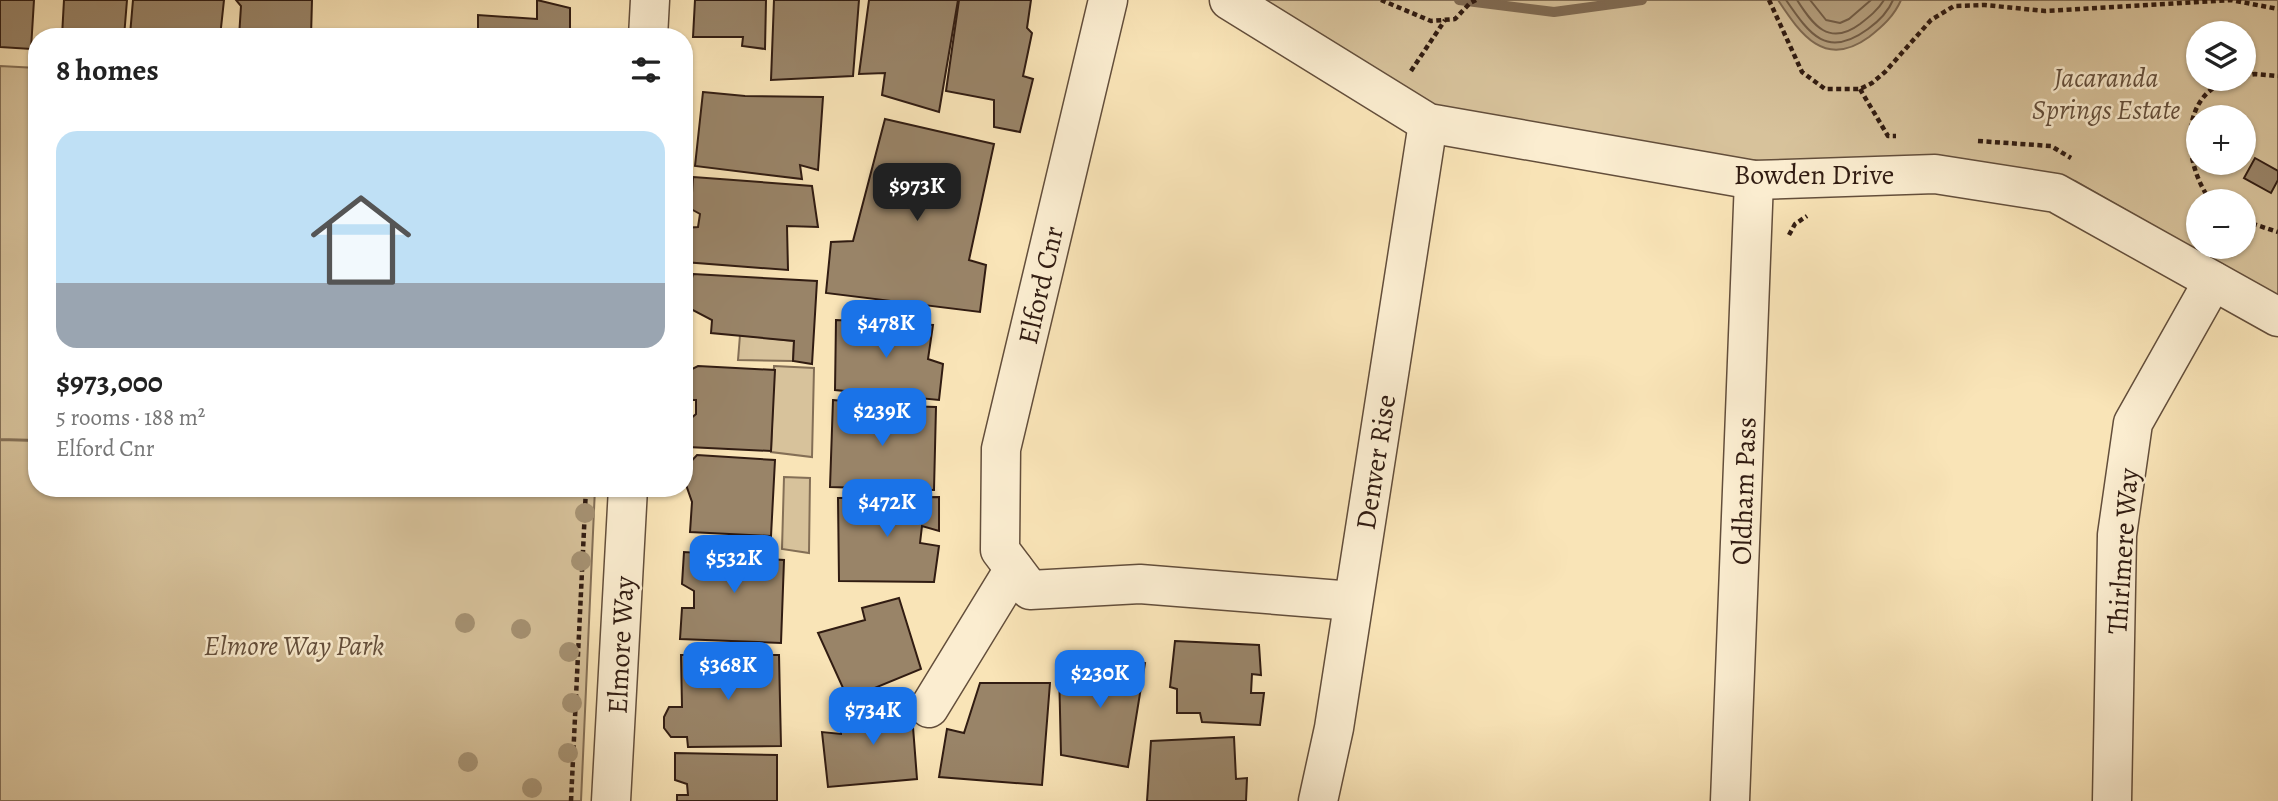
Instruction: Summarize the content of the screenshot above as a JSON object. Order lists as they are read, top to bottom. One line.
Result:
{"streets":{"street":["Bowden Drive","Elford Cnr","Denver Rise","Oldham Pass","Thirlmere Way","Elmore Way"]},"crossings":[["Bowden Drive","Denver Rise"],["Bowden Drive","Oldham Pass"],["Bowden Drive","Thirlmere Way"],["Elford Cnr","Denver Rise"]],"parks":["Jacaranda Springs Estate","Elmore Way Park"],"page":{"map_buttons":["+","−"],"heading":"8 homes","list":[{"name":"$973,000","note":"5 rooms · 188 m² · Elford Cnr"}],"price":["$973K","$478K","$239K","$472K","$532K","$368K","$230K","$734K"]}}
